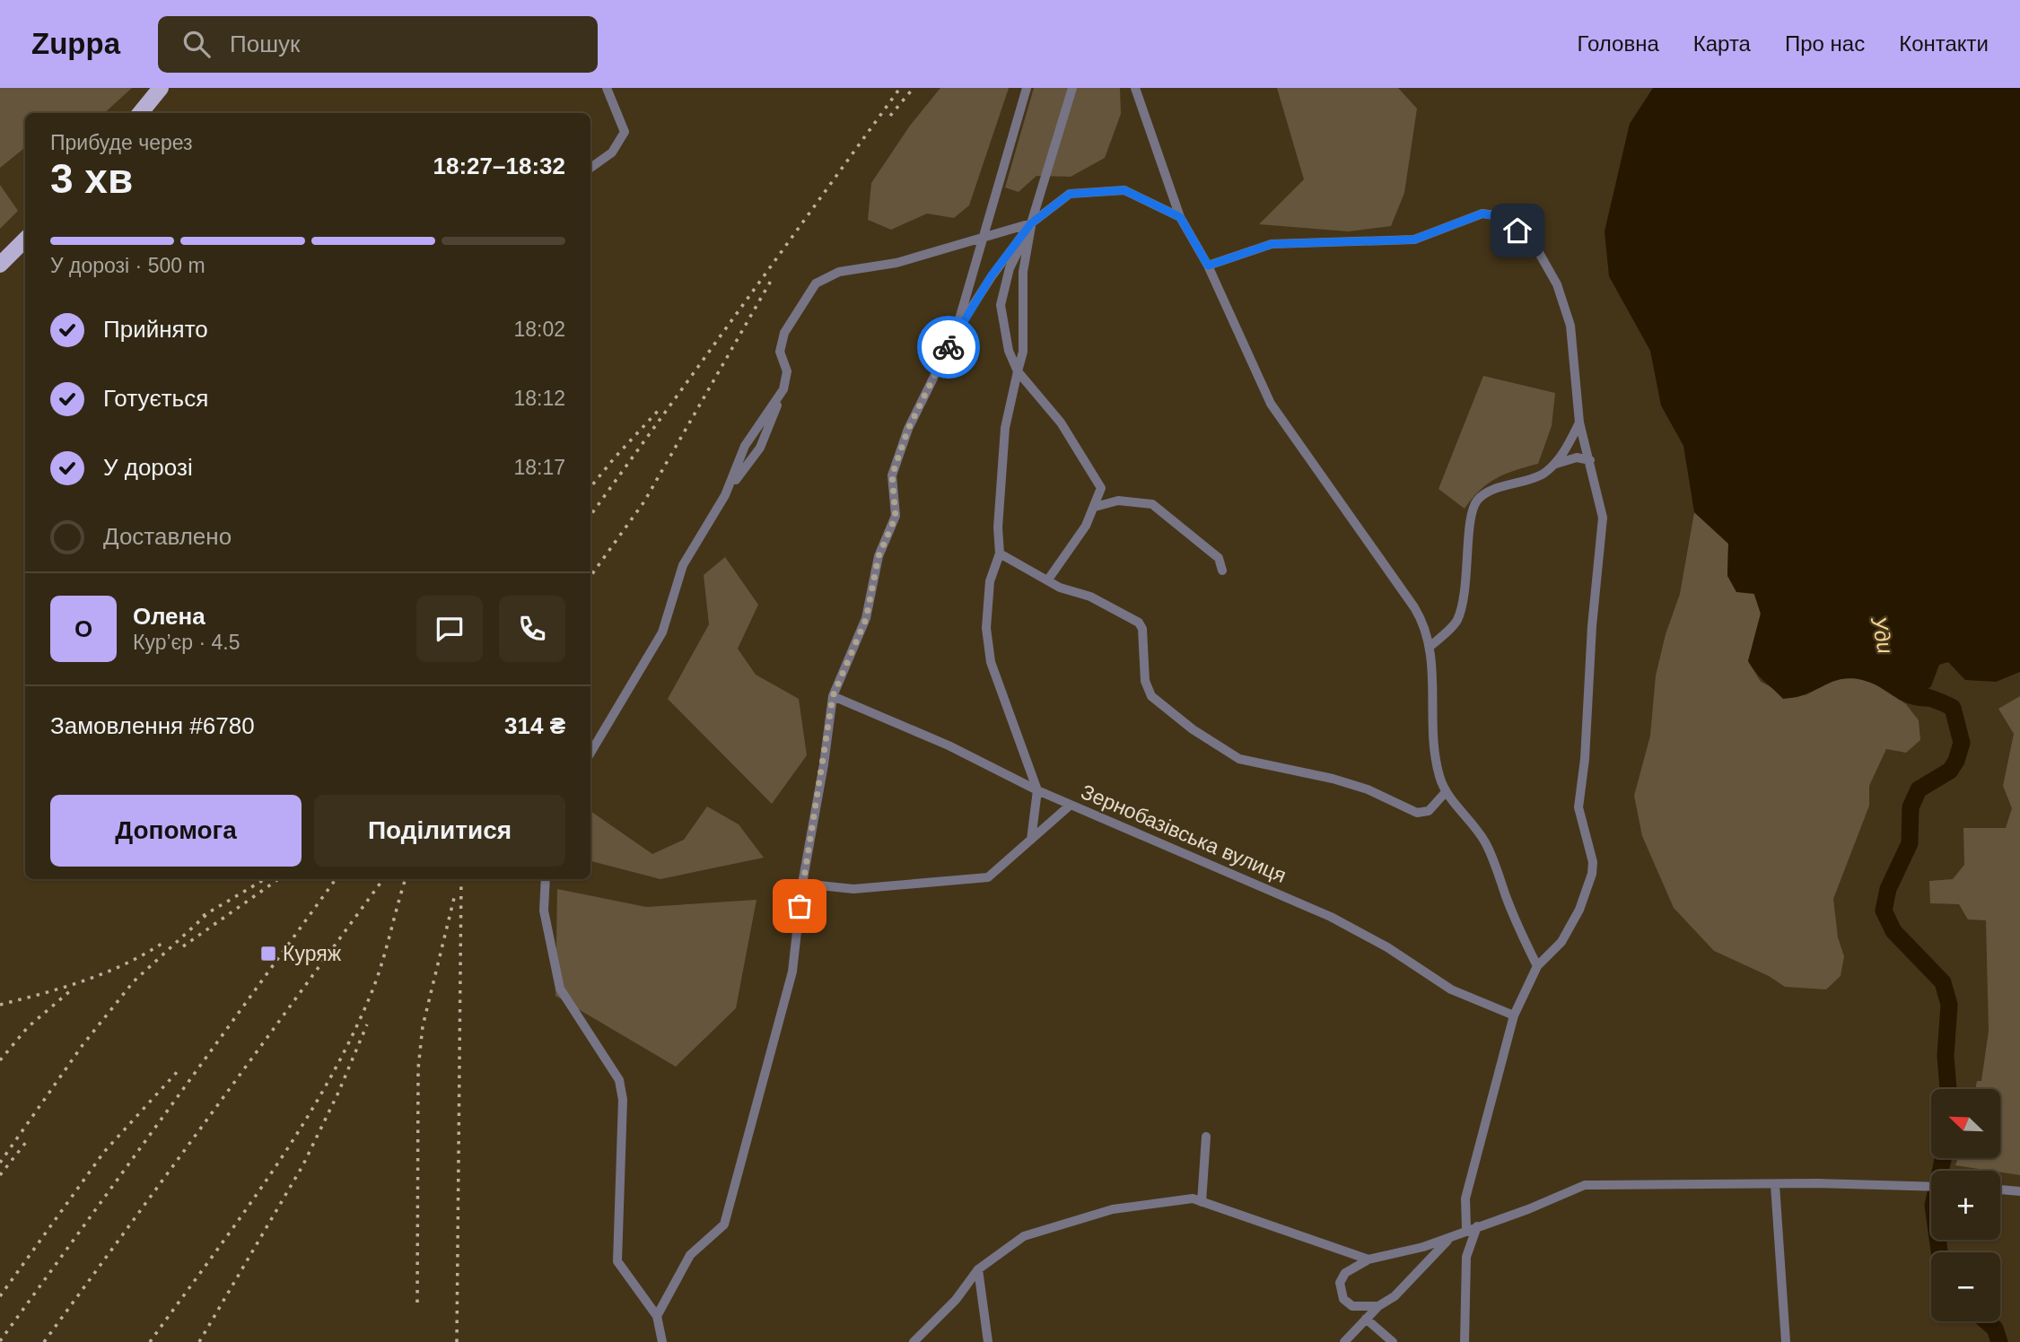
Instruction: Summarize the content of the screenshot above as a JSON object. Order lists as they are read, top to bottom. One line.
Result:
{"streets":{"street":["Зернобазівська вулиця"]},"water":["Уди"],"places":{"transit":["Куряж"]},"north":"top left","page":{"header":"Zuppa","search":"Пошук","nav":["Головна","Карта","Про нас","Контакти"],"heading":["3 хв","Прибуде через","18:27–18:32"],"panel":["Олена","Кур’єр · 4.5","Замовлення #6780","314 ₴"],"bar":"У дорозі · 500 m","list":[["Прийнято","18:02"],["Готується","18:12"],["У дорозі","18:17"],"Доставлено"],"round":"О","buttons":["Допомога","Поділитися"],"map_buttons":["+","−"]}}
